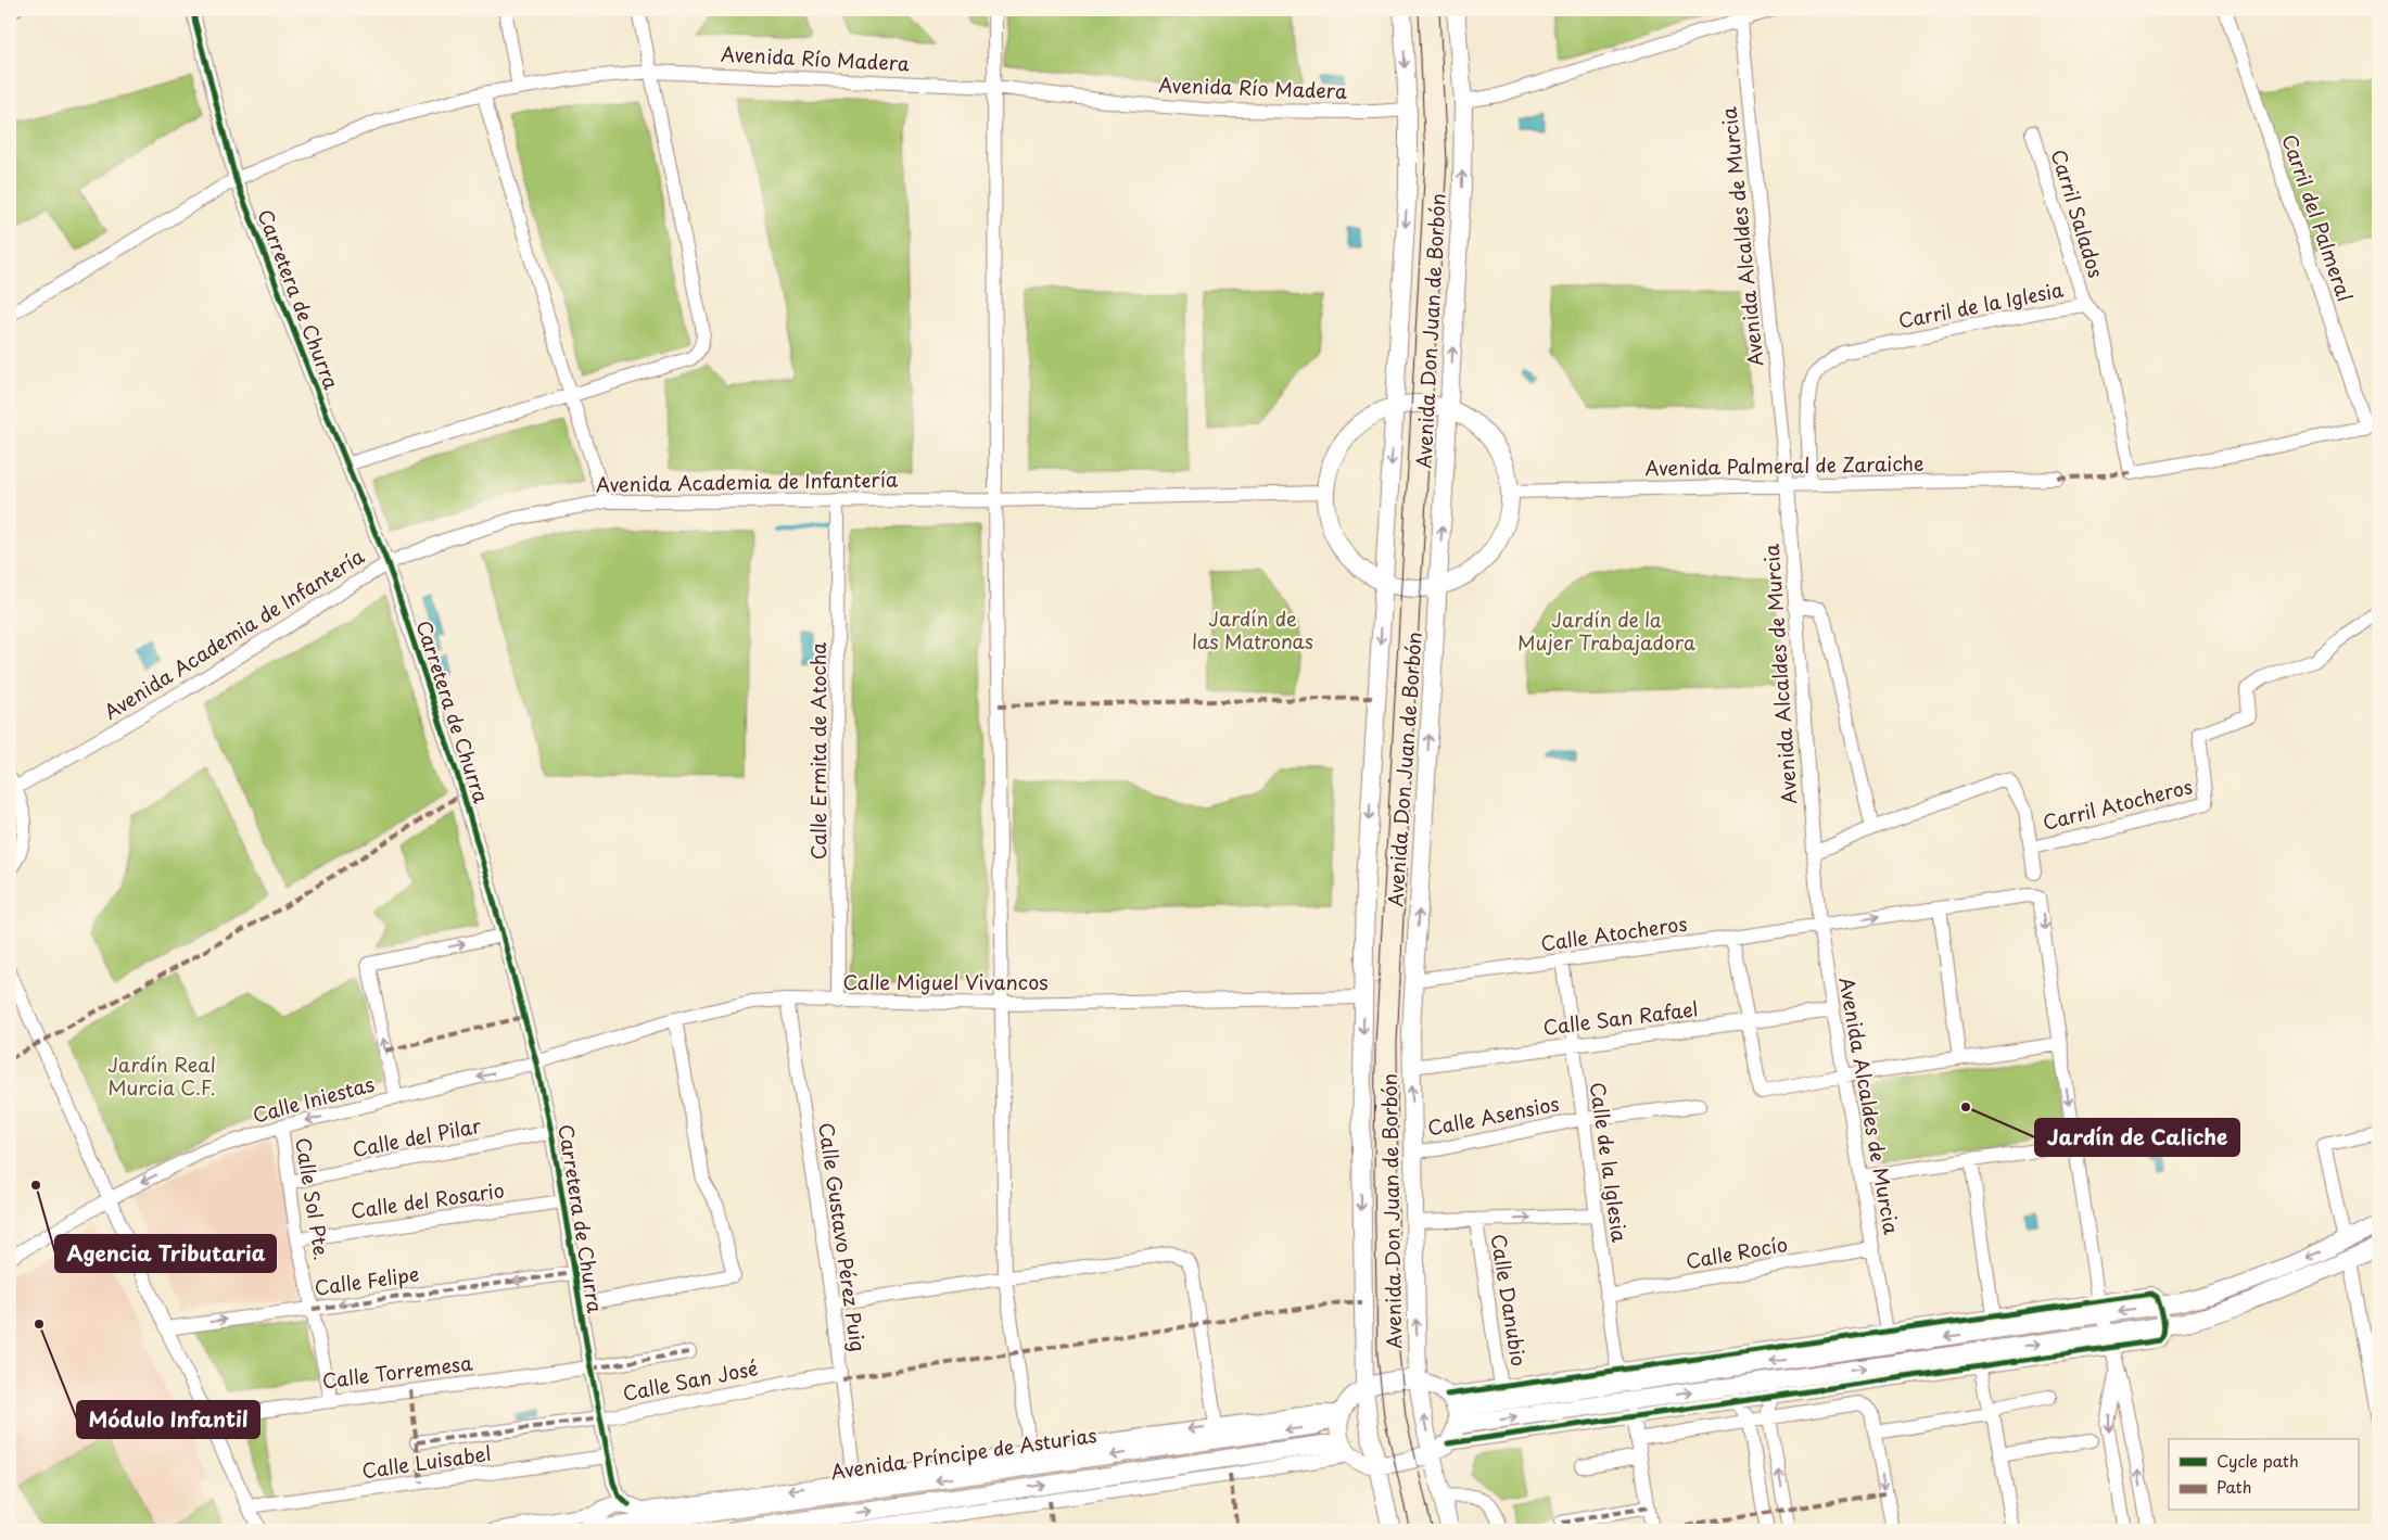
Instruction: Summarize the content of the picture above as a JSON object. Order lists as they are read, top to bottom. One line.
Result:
{"streets":{"main road":["Avenida Don Juan de Borbón","Avenida Príncipe de Asturias"],"street":["Avenida Río Madera","Carril Salados","Carril del Palmeral","Avenida Alcaldes de Murcia","Carretera de Churra","Carril de la Iglesia","Avenida Palmeral de Zaraiche","Avenida Academia de Infantería","Calle Ermita de Atocha","Carril Atocheros","Calle Atocheros","Calle Miguel Vivancos","Calle San Rafael","Calle Iniestas","Calle Asensios","Calle del Pilar","Calle de la Iglesia","Calle Sol Pte.","Calle del Rosario","Calle Gustavo Pérez Puig","Calle Rocío","Calle Felipe","Calle Danubio","Calle Torremesa","Calle San José","Calle Luisabel"]},"crossings":[["Avenida Río Madera","Carretera de Churra"],["Avenida Río Madera","Avenida Don Juan de Borbón"],["Carril Salados","Carril de la Iglesia"],["Carril del Palmeral","Carril de la Iglesia"],["Avenida Alcaldes de Murcia","Avenida Palmeral de Zaraiche"],["Avenida Alcaldes de Murcia","Calle Atocheros"],["Avenida Alcaldes de Murcia","Calle San Rafael"],["Avenida Alcaldes de Murcia","Calle Rocío"],["Carretera de Churra","Avenida Academia de Infantería"],["Carretera de Churra","Calle Miguel Vivancos"],["Carretera de Churra","Calle Iniestas"],["Carretera de Churra","Calle del Pilar"],["Carretera de Churra","Calle del Rosario"],["Carretera de Churra","Calle Felipe"],["Carretera de Churra","Calle Torremesa"],["Carretera de Churra","Calle San José"],["Carretera de Churra","Calle Luisabel"],["Carril de la Iglesia","Avenida Palmeral de Zaraiche"],["Avenida Don Juan de Borbón","Calle Atocheros"],["Avenida Don Juan de Borbón","Calle Miguel Vivancos"],["Avenida Don Juan de Borbón","Calle San Rafael"],["Avenida Don Juan de Borbón","Calle Asensios"],["Avenida Academia de Infantería","Calle Ermita de Atocha"],["Calle Ermita de Atocha","Calle Miguel Vivancos"],["Calle Atocheros","Calle de la Iglesia"],["Calle Miguel Vivancos","Calle Iniestas"],["Calle Miguel Vivancos","Calle Gustavo Pérez Puig"],["Calle San Rafael","Calle de la Iglesia"],["Calle Iniestas","Calle Sol Pte."],["Calle Asensios","Calle de la Iglesia"],["Calle del Pilar","Calle Sol Pte."],["Calle de la Iglesia","Calle Rocío"],["Calle Sol Pte.","Calle del Rosario"],["Calle Sol Pte.","Calle Felipe"],["Calle Sol Pte.","Calle Torremesa"],["Calle Gustavo Pérez Puig","Calle San José"]],"one_way":["Calle Iniestas"],"parks":["Jardín de las Matronas","Jardín de la Mujer Trabajadora","Jardín Real Murcia C.F."],"places":["Jardín de Caliche","Agencia Tributaria","Módulo Infantil"],"legend":["Cycle path","Path"]}
